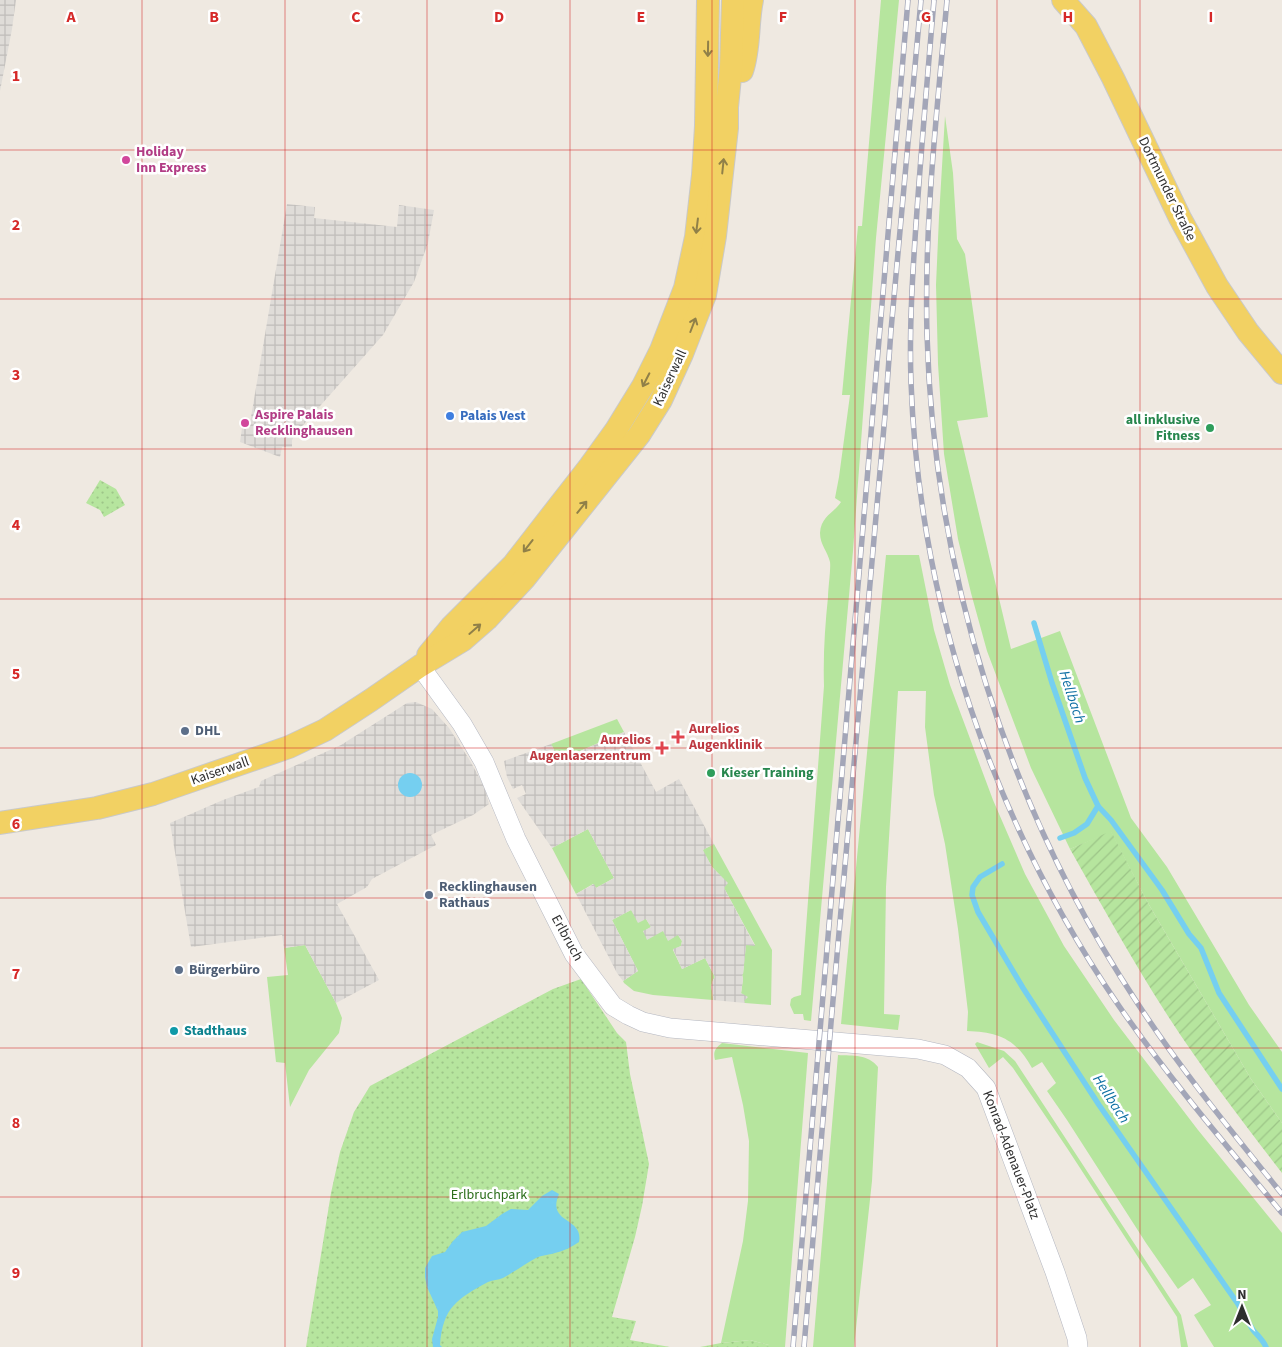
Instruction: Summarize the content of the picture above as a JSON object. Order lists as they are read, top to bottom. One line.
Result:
{"streets":{"main road":["Dortmunder Straße","Kaiserwall"],"street":["Erlbruch","Konrad-Adenauer-Platz"]},"crossings":[["Kaiserwall","Erlbruch"],["Erlbruch","Konrad-Adenauer-Platz"]],"water":["Hellbach"],"parks":["Erlbruchpark"],"places":{"other":["Holiday Inn Express","Palais Vest","Aspire Palais Recklinghausen","all inklusive Fitness","DHL","Kieser Training","Recklinghausen Rathaus","Bürgerbüro","Stadthaus"],"health":["Aurelios Augenklinik","Aurelios Augenlaserzentrum"]},"north":"top","grid":{"columns":["A","B","C","D","E","F","G","H","I"],"rows":["1","2","3","4","5","6","7","8","9"]}}
